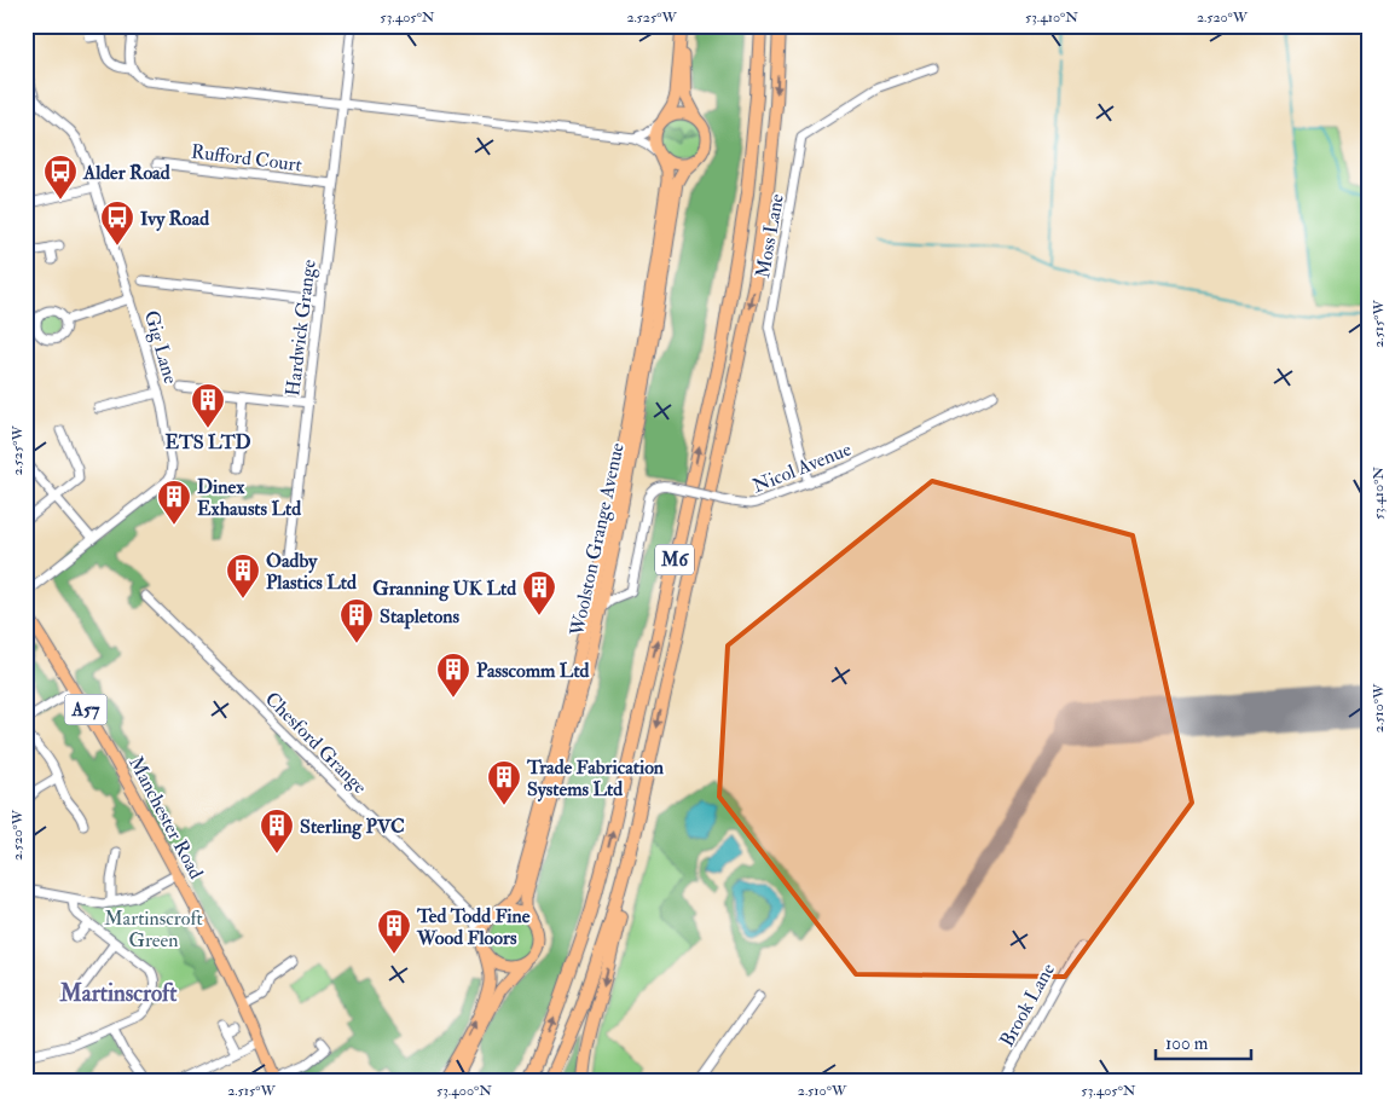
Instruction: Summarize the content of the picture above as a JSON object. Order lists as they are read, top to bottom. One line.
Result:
{"streets":{"highway":["M6"],"main road":["Woolston Grange Avenue","A57","Manchester Road"],"street":["Rufford Court","Moss Lane","Hardwick Grange","Gig Lane","Nicol Avenue","Chesford Grange","Brook Lane"]},"crossings":[["Rufford Court","Hardwick Grange"],["Moss Lane","Nicol Avenue"],["Nicol Avenue","Woolston Grange Avenue"],["Woolston Grange Avenue","Chesford Grange"]],"districts":["Martinscroft"],"parks":["Martinscroft Green"],"places":{"bus stop":["Alder Road","Ivy Road"],"building":["ETS LTD","Dinex Exhausts Ltd","Oadby Plastics Ltd","Granning UK Ltd","Stapletons","Passcomm Ltd","Trade Fabrication Systems Ltd","Sterling PVC","Ted Todd Fine Wood Floors"]},"scale_bar":"100 m","coordinates":["53.405°N","2.525°W","53.410°N","2.520°W","2.515°W","2.510°W","53.400°N"]}
